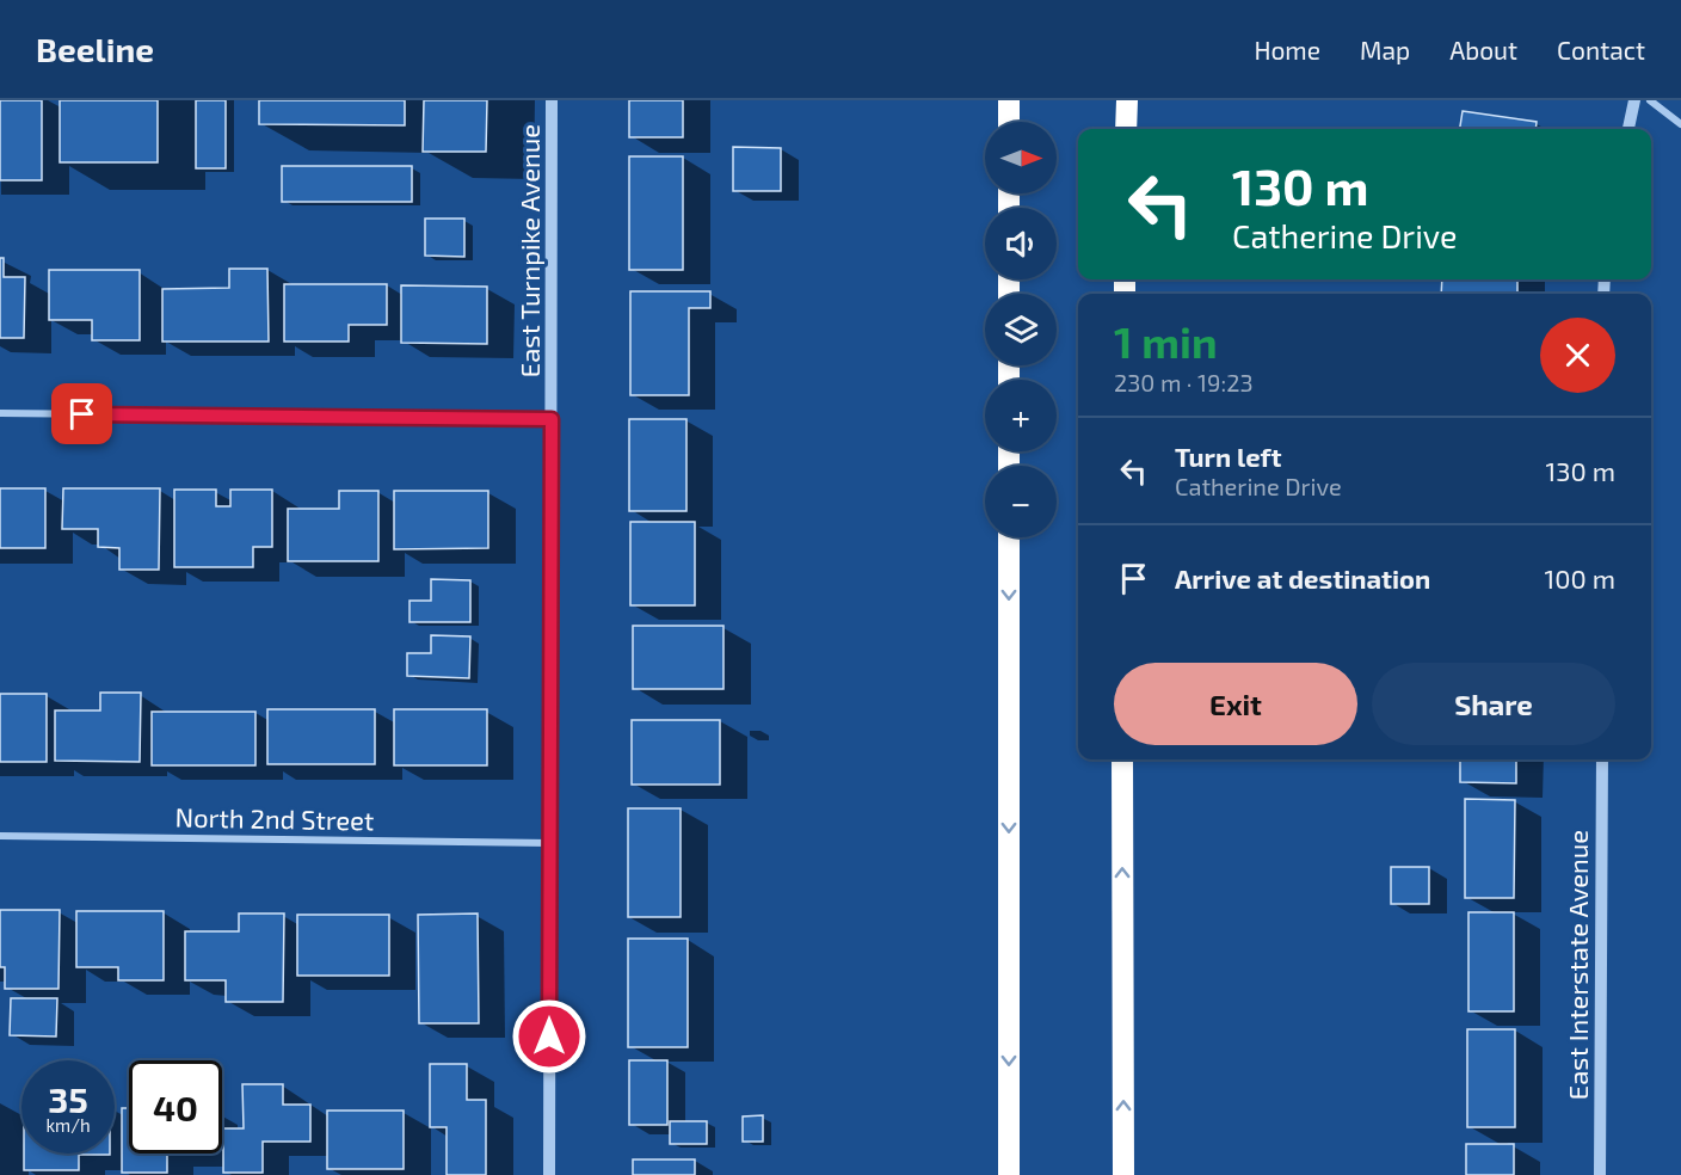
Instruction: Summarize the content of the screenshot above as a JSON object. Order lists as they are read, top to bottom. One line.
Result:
{"streets":{"street":["East Turnpike Avenue","North 2nd Street","East Interstate Avenue"]},"crossings":[["East Turnpike Avenue","North 2nd Street"]],"north":"right","page":{"header":"Beeline","nav":["Home","Map","About","Contact"],"map_buttons":["+","−"],"turn":["130 m","Catherine Drive"],"heading":["1 min","230 m · 19:23"],"list":[{"name":"Turn left","note":"Catherine Drive","value":"130 m"},{"name":"Arrive at destination","value":"100 m"}],"buttons":["Exit","Share"],"speed":"35 km/h","limit":"40"}}
